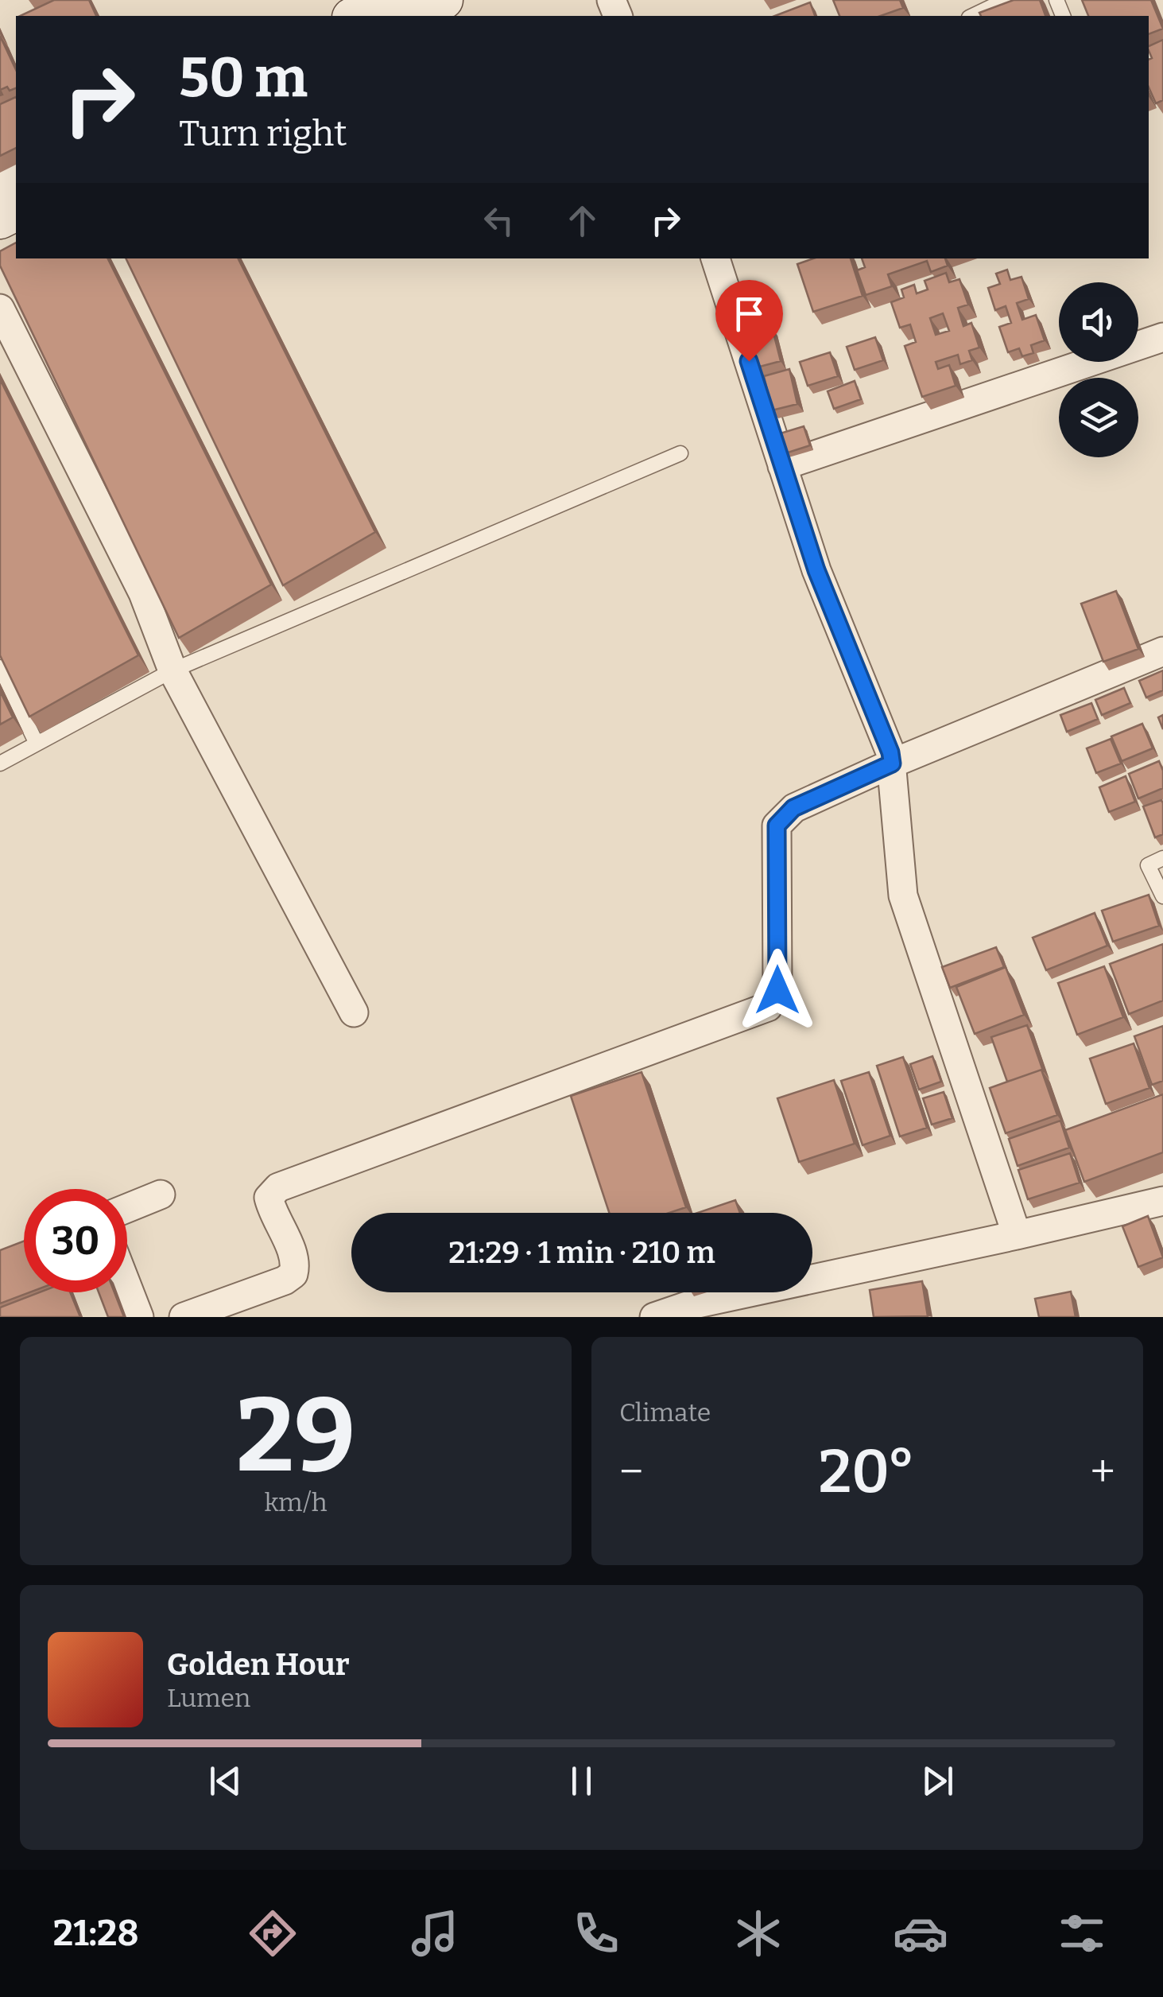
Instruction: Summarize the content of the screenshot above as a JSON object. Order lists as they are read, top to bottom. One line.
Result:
{"page":{"turn":["50 m","Turn right"],"limit":"30","trip":"21:29 · 1 min · 210 m","tile":[["29","km/h"],"Climate"],"heat":["−","20°","+"],"song":["Golden Hour","Lumen"],"tabs":"21:28"}}
